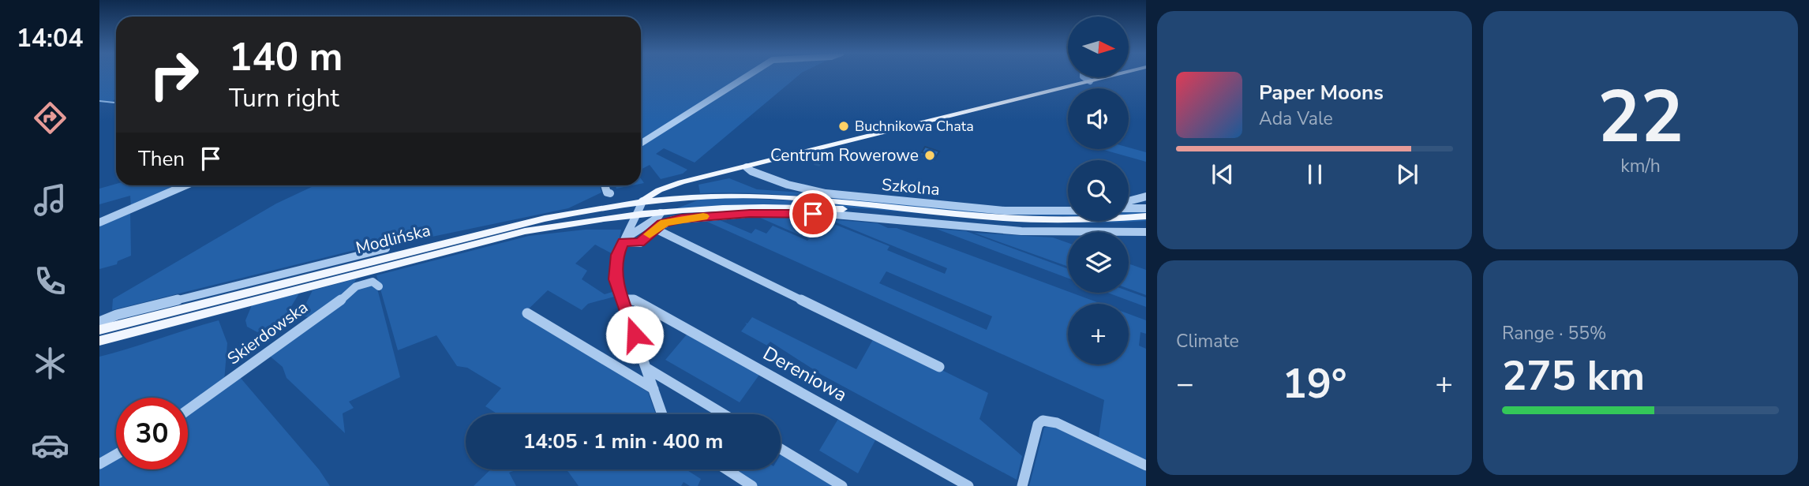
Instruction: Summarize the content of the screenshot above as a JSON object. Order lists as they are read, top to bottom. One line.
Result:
{"streets":{"main road":["Modlińska"],"street":["Szkolna","Skierdowska","Dereniowa"]},"crossings":[["Szkolna","Modlińska"]],"places":["Buchnikowa Chata","Centrum Rowerowe"],"north":"right","page":{"tabs":"14:04","tile":[["22","km/h"],"Climate",["Range · 55%","275 km"]],"map_buttons":"+","turn":["140 m","Turn right"],"song":["Paper Moons","Ada Vale"],"then":"Then","heat":["−","19°","+"],"limit":"30","trip":"14:05 · 1 min · 400 m"}}
